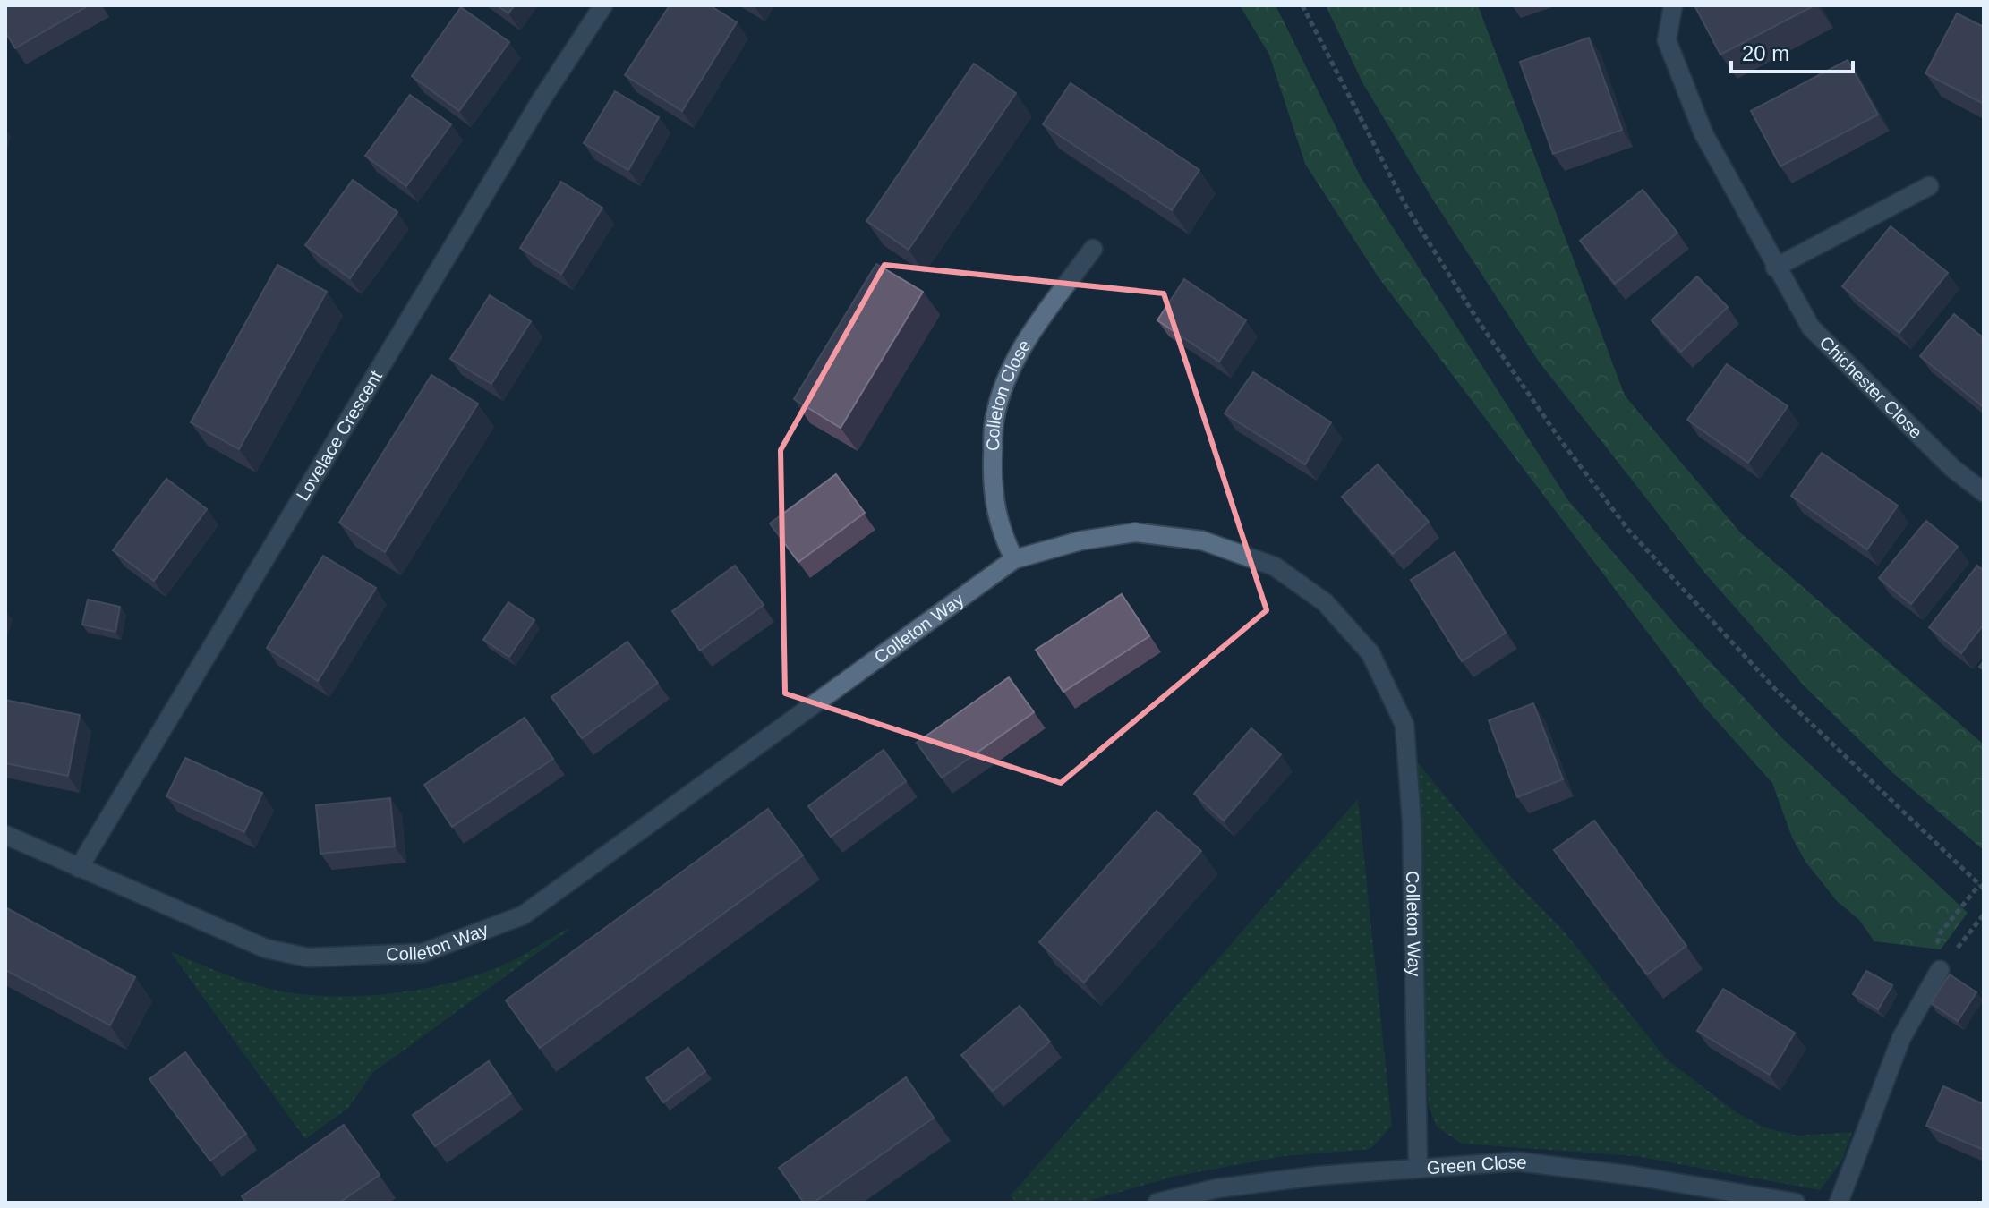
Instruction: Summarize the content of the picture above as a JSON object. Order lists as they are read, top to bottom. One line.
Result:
{"streets":{"street":["Chichester Close","Colleton Close","Lovelace Crescent","Colleton Way","Green Close"]},"crossings":[["Colleton Close","Colleton Way"],["Lovelace Crescent","Colleton Way"],["Colleton Way","Green Close"]],"scale_bar":"20 m"}
